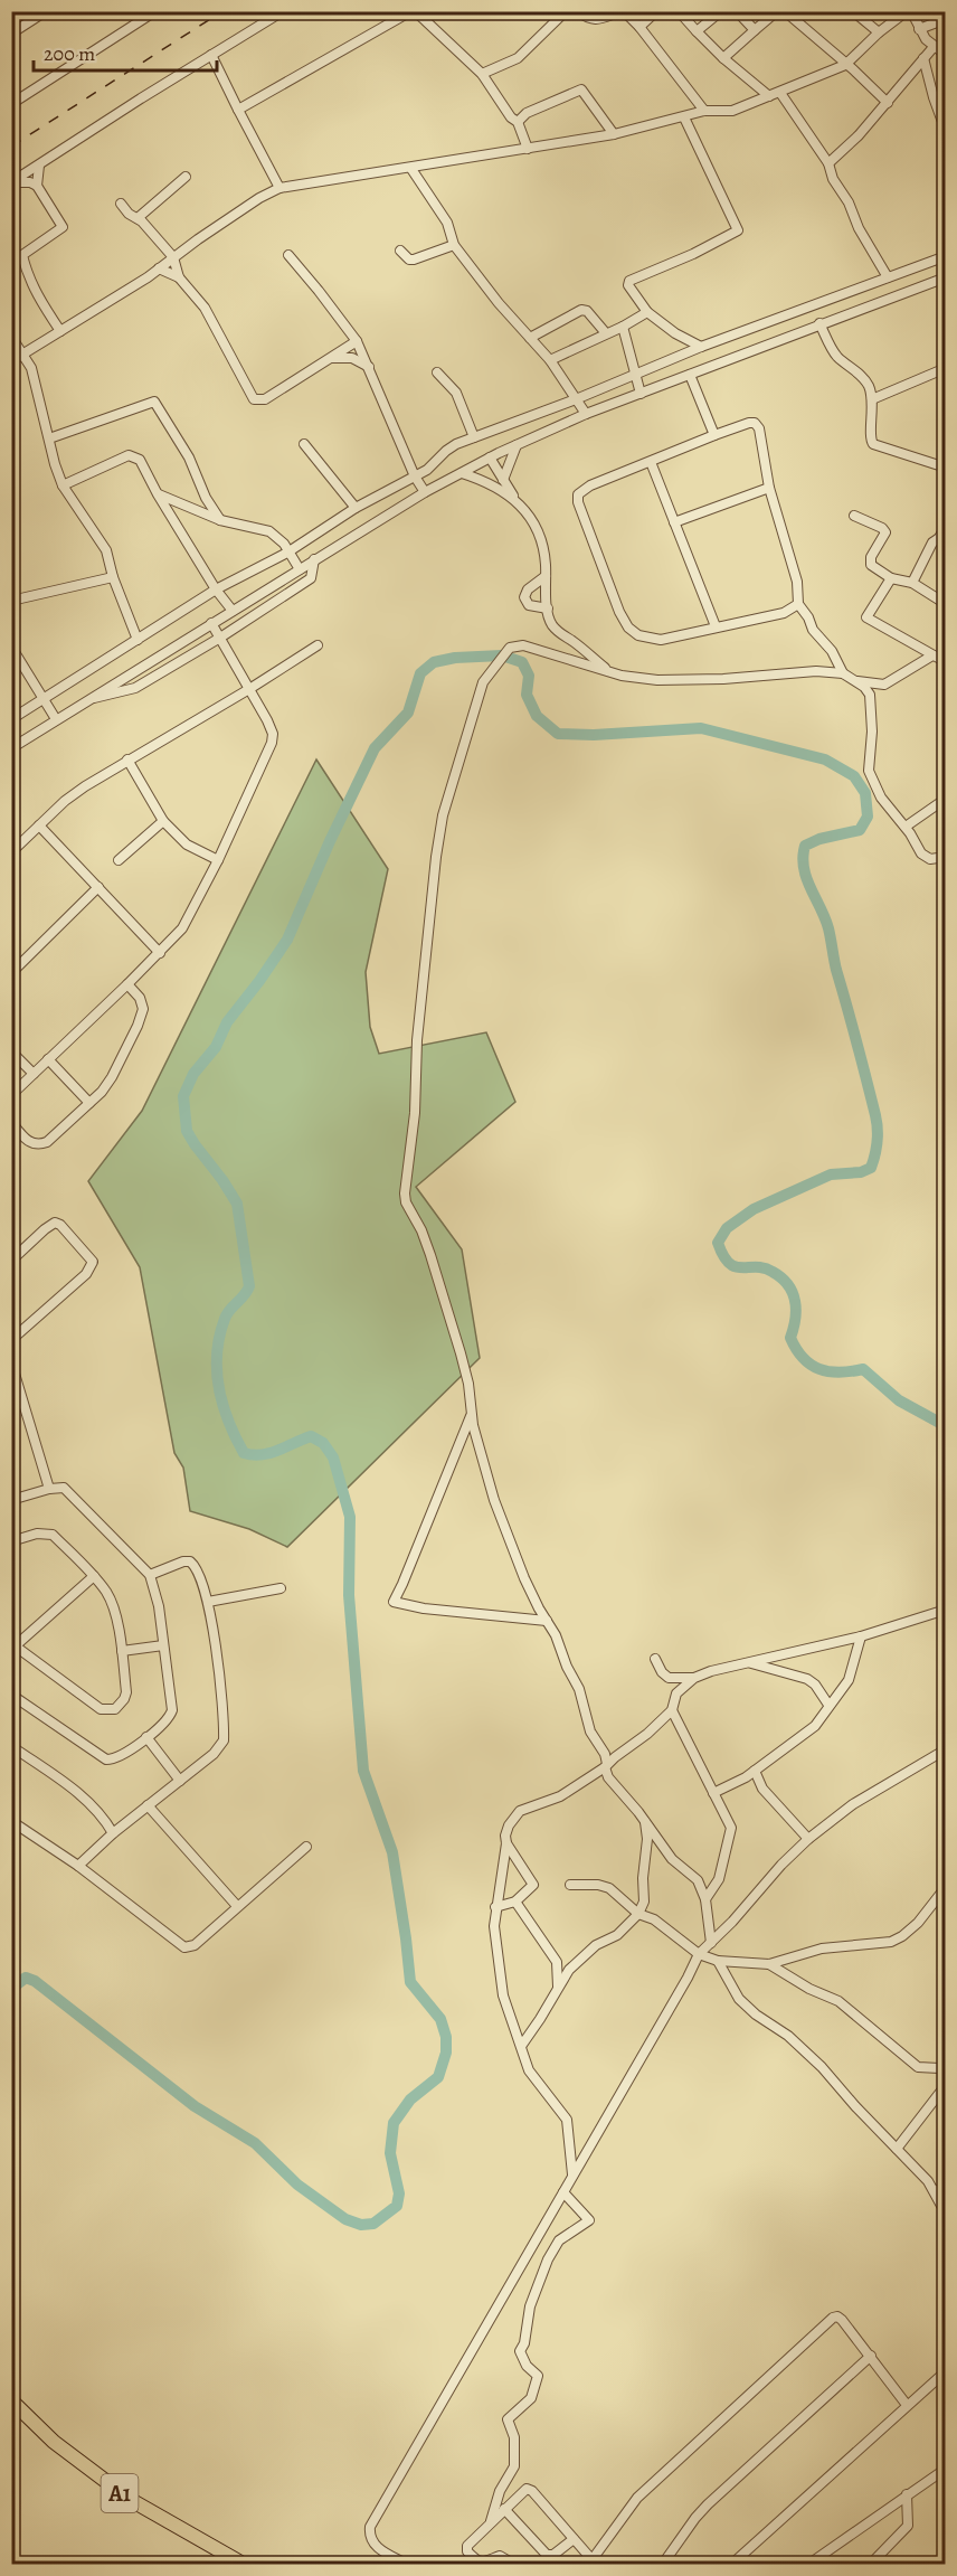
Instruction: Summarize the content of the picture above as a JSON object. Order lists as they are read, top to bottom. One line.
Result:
{"streets":{"highway":["A1"]},"scale_bar":"200 m"}
